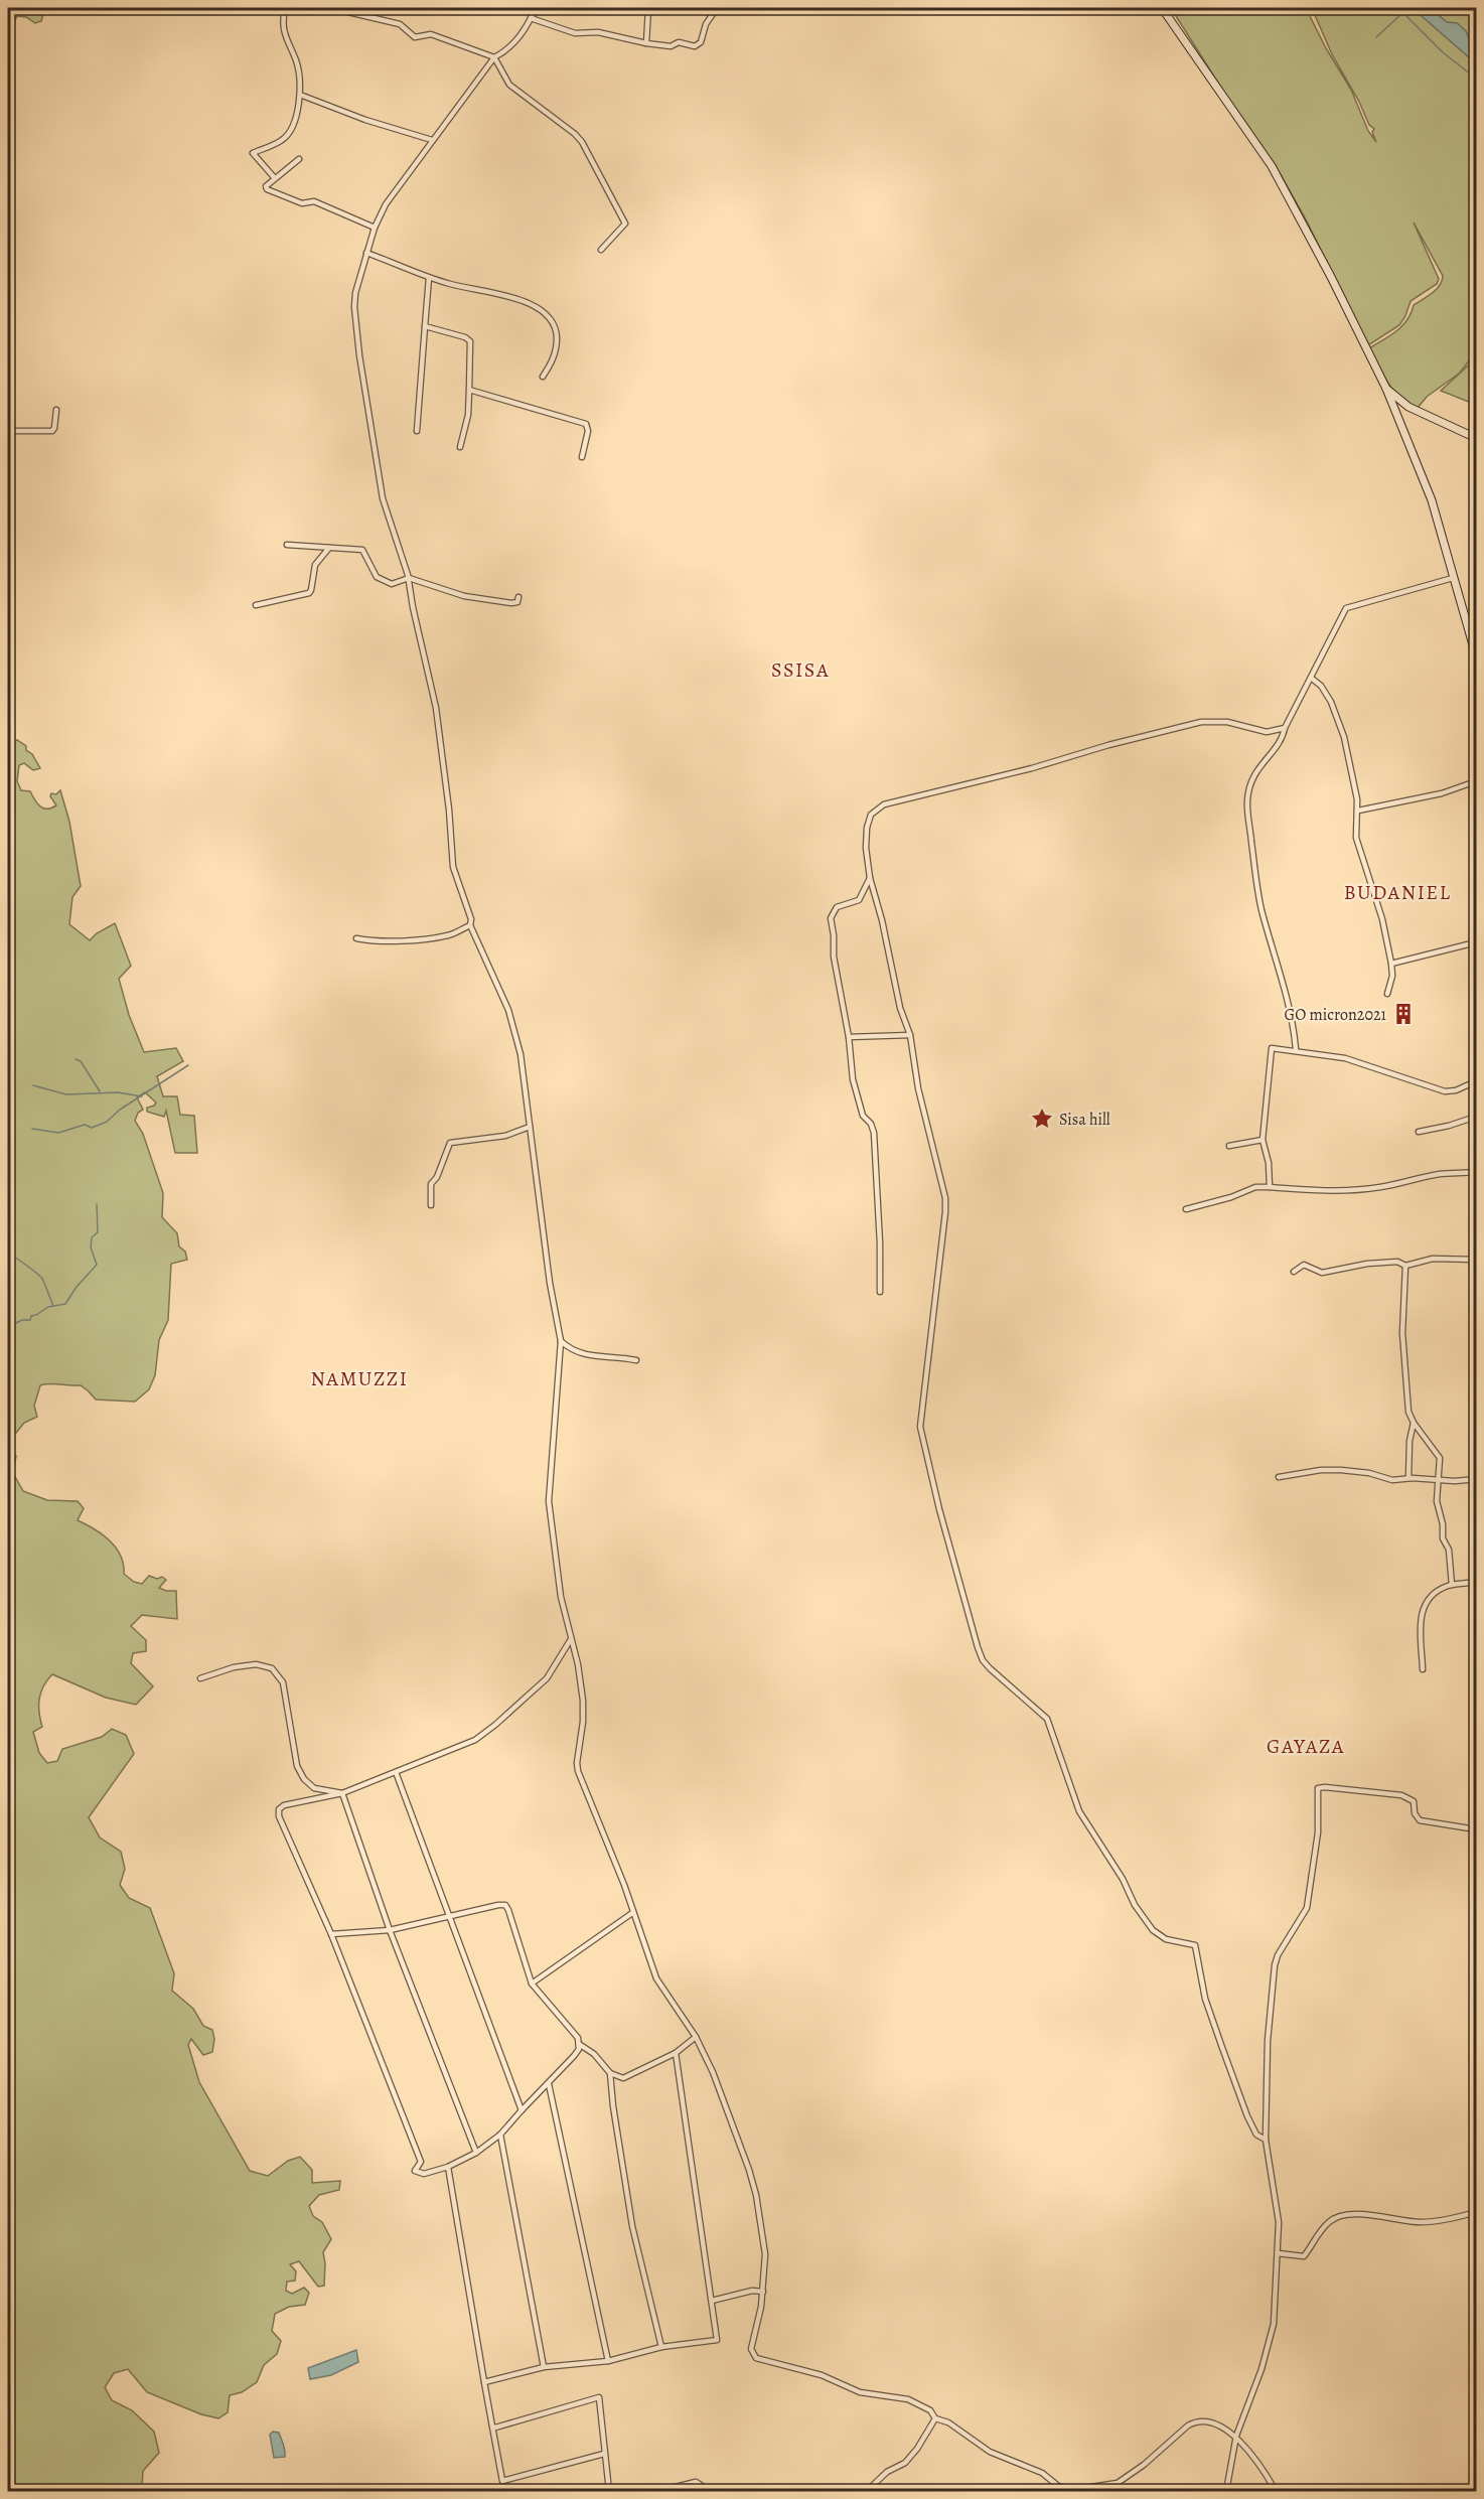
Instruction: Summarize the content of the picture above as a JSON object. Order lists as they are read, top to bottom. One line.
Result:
{"districts":["SSISA","BUDANIEL","NAMUZZI","GAYAZA"],"places":{"building":["GO micron2021"],"place":["Sisa hill"]}}
